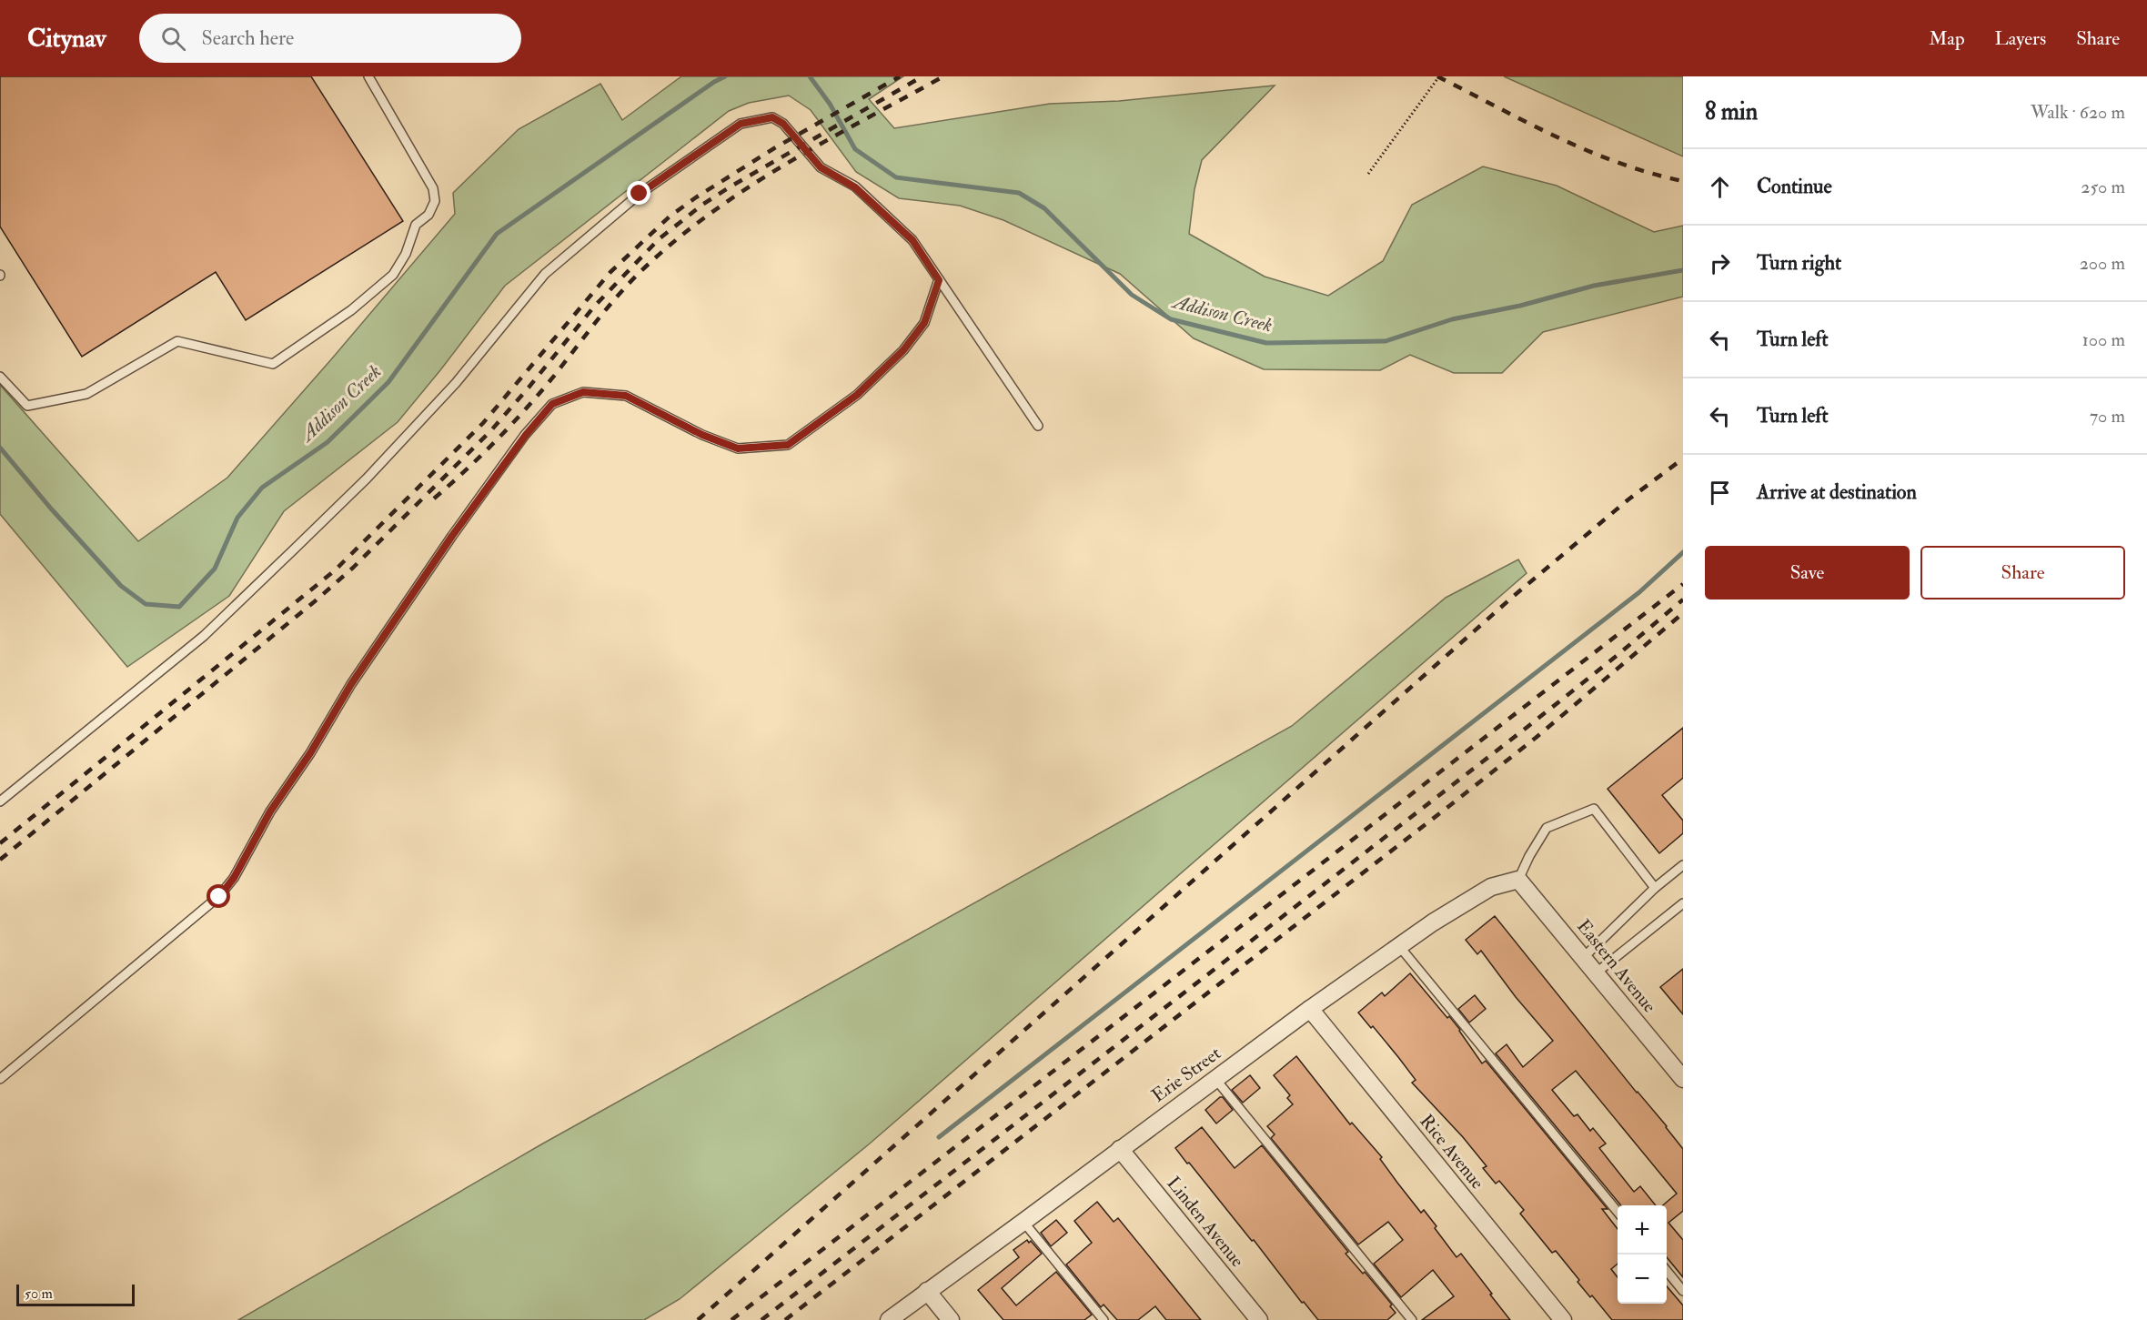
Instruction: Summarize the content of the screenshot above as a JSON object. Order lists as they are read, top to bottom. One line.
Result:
{"streets":{"street":["Eastern Avenue","Erie Street","Rice Avenue","Linden Avenue"]},"crossings":[["Eastern Avenue","Erie Street"],["Erie Street","Rice Avenue"],["Erie Street","Linden Avenue"]],"water":["Addison Creek"],"scale_bar":"50 m","page":{"header":"Citynav","search":"Search here","nav":["Map","Layers","Share"],"heading":["8 min","Walk · 620 m"],"list":[["Continue","250 m"],["Turn right","200 m"],["Turn left","100 m"],["Turn left","70 m"],"Arrive at destination"],"buttons":["Save","Share"],"map_buttons":["+","−"],"scale":"50 m"}}
